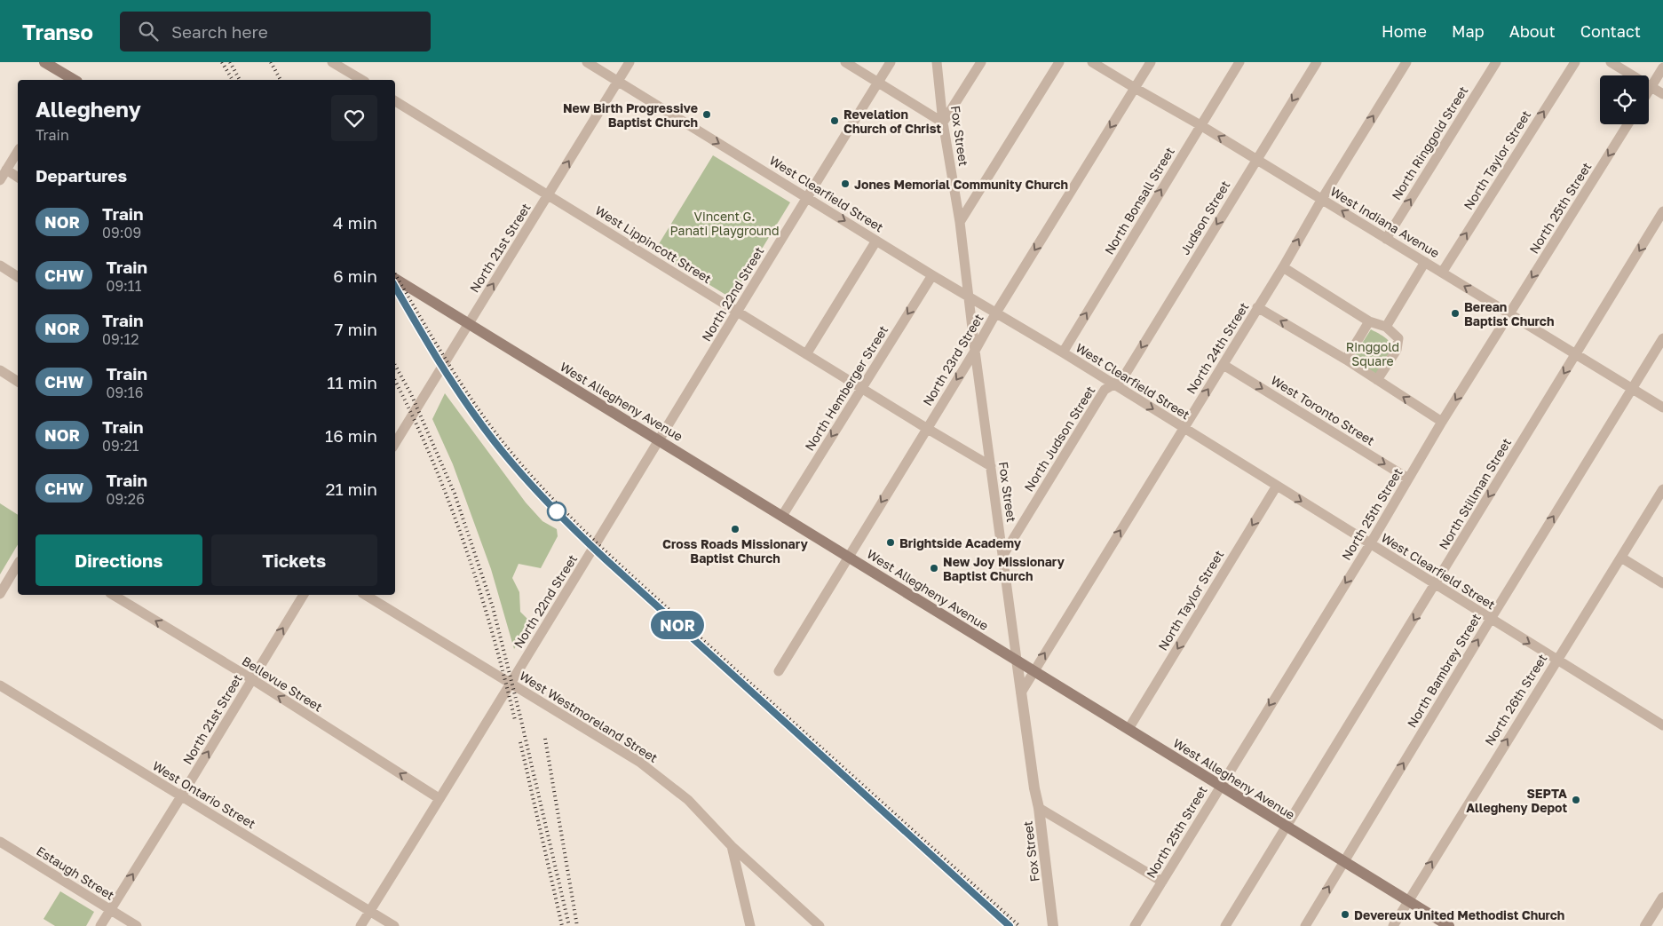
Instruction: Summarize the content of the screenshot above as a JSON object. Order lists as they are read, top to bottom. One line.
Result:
{"streets":{"main road":["West Allegheny Avenue"],"street":["Fox Street","North Ringgold Street","North Taylor Street","West Clearfield Street","North Bonsall Street","North 25th Street","Judson Street","West Indiana Avenue","West Lippincott Street","North 21st Street","North 22nd Street","North 24th Street","North 23rd Street","North Hemberger Street","West Toronto Street","North Judson Street","North Stillman Street","North Bambrey Street","Bellevue Street","North 26th Street","West Westmoreland Street","West Ontario Street","Estaugh Street"]},"crossings":[["Fox Street","West Clearfield Street"],["Fox Street","West Lippincott Street"],["Fox Street","North 24th Street"],["Fox Street","North 23rd Street"],["Fox Street","West Allegheny Avenue"],["Fox Street","North Judson Street"],["North Ringgold Street","West Indiana Avenue"],["North Taylor Street","West Clearfield Street"],["North Taylor Street","West Indiana Avenue"],["North Taylor Street","West Allegheny Avenue"],["West Clearfield Street","North Bonsall Street"],["West Clearfield Street","North 25th Street"],["West Clearfield Street","Judson Street"],["West Clearfield Street","North 21st Street"],["West Clearfield Street","North 22nd Street"],["West Clearfield Street","North 24th Street"],["West Clearfield Street","North 23rd Street"],["West Clearfield Street","North Hemberger Street"],["West Clearfield Street","North Judson Street"],["West Clearfield Street","North Stillman Street"],["West Clearfield Street","North Bambrey Street"],["West Clearfield Street","North 26th Street"],["North Bonsall Street","West Indiana Avenue"],["North 25th Street","West Indiana Avenue"],["North 25th Street","West Allegheny Avenue"],["North 25th Street","West Toronto Street"],["Judson Street","West Indiana Avenue"],["Judson Street","North Judson Street"],["West Indiana Avenue","North 24th Street"],["West Indiana Avenue","North 23rd Street"],["West Indiana Avenue","North Stillman Street"],["West Indiana Avenue","North Bambrey Street"],["West Lippincott Street","North 21st Street"],["West Lippincott Street","North 22nd Street"],["West Lippincott Street","North 23rd Street"],["West Lippincott Street","North Hemberger Street"],["North 21st Street","West Allegheny Avenue"],["North 21st Street","Bellevue Street"],["North 21st Street","West Ontario Street"],["North 21st Street","Estaugh Street"],["North 22nd Street","West Allegheny Avenue"],["North 22nd Street","Bellevue Street"],["North 22nd Street","West Westmoreland Street"],["North 22nd Street","West Ontario Street"],["North 24th Street","West Allegheny Avenue"],["North 24th Street","West Toronto Street"],["North 23rd Street","West Allegheny Avenue"],["North Hemberger Street","West Allegheny Avenue"],["West Allegheny Avenue","North Stillman Street"],["West Allegheny Avenue","North Bambrey Street"],["West Allegheny Avenue","North 26th Street"]],"one_way":["North Ringgold Street","West Clearfield Street","North Bonsall Street","North 25th Street","Judson Street","North 21st Street","North 24th Street","North Stillman Street","North Bambrey Street","Bellevue Street","North 26th Street"],"parks":["Vincent G. Panati Playground","Ringgold Square"],"places":["New Birth Progressive Baptist Church","Revelation Church of Christ","Jones Memorial Community Church","Berean Baptist Church","Cross Roads Missionary Baptist Church","Brightside Academy","New Joy Missionary Baptist Church","SEPTA Allegheny Depot","Devereux United Methodist Church"],"page":{"header":"Transo","search":"Search here","nav":["Home","Map","About","Contact"],"on_map":"NOR","heading":[["Allegheny","Train"],"Departures"],"list":[{"mark":"NOR","name":"Train","note":"09:09","value":"4 min"},{"mark":"CHW","name":"Train","note":"09:11","value":"6 min"},{"mark":"NOR","name":"Train","note":"09:12","value":"7 min"},{"mark":"CHW","name":"Train","note":"09:16","value":"11 min"},{"mark":"NOR","name":"Train","note":"09:21","value":"16 min"},{"mark":"CHW","name":"Train","note":"09:26","value":"21 min"}],"buttons":["Directions","Tickets"]}}
